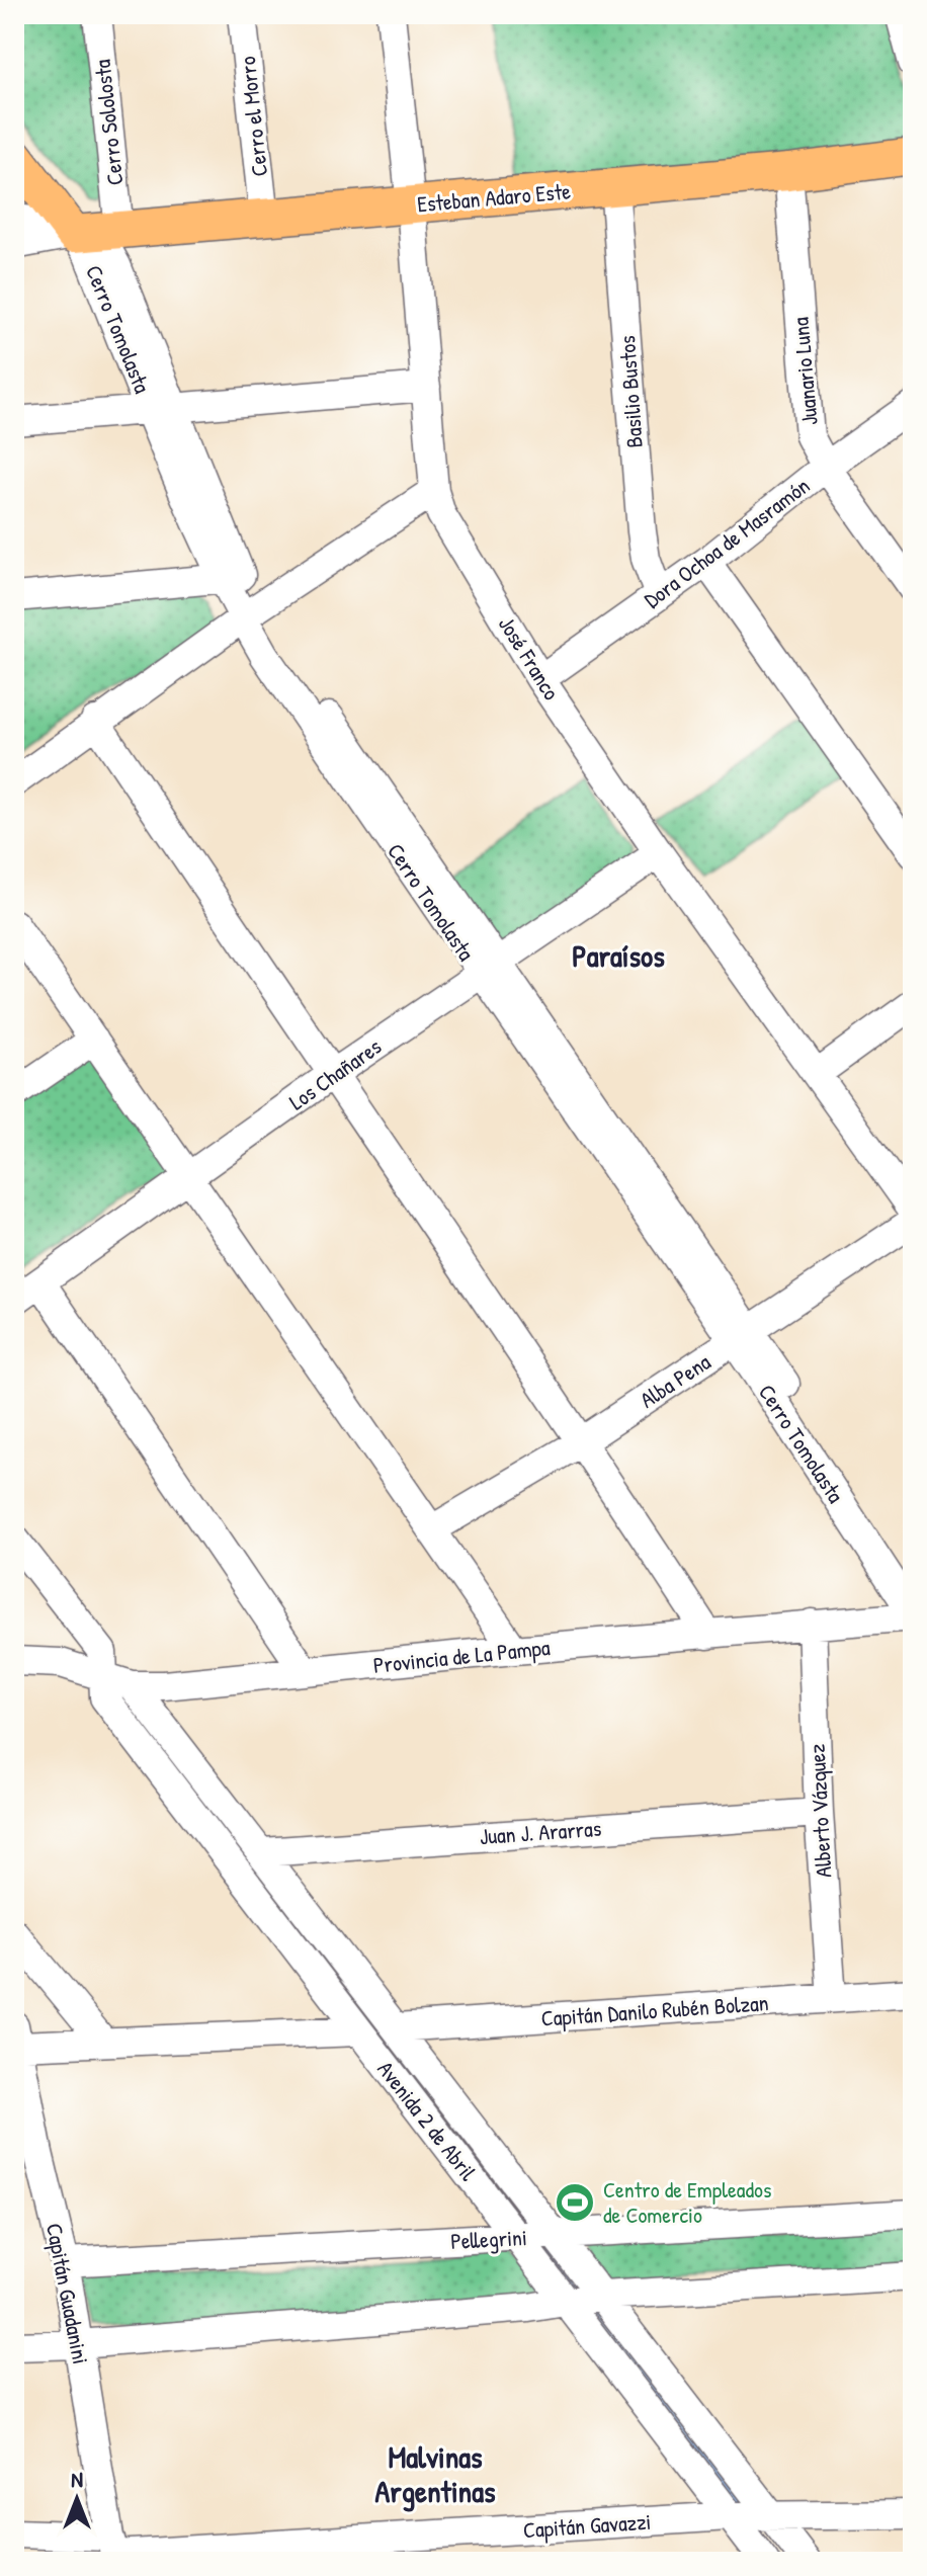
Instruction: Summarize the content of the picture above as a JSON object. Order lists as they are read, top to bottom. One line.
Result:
{"streets":{"main road":["Esteban Adaro Este","Cerro Tomolasta"],"street":["Cerro el Morro","Cerro Sololosta","Juanario Luna","Basilio Bustos","Dora Ochoa de Masramón","José Franco","Los Chañares","Alba Pena","Provincia de La Pampa","Alberto Vázquez","Juan J. Ararras","Capitán Danilo Rubén Bolzan","Avenida 2 de Abril","Pellegrini","Capitán Guadanini","Capitán Gavazzi"]},"crossings":[["Cerro el Morro","Esteban Adaro Este"],["Cerro Sololosta","Esteban Adaro Este"],["Cerro Sololosta","Cerro Tomolasta"],["Esteban Adaro Este","Cerro Tomolasta"],["Esteban Adaro Este","Juanario Luna"],["Esteban Adaro Este","Basilio Bustos"],["Esteban Adaro Este","José Franco"],["Cerro Tomolasta","Los Chañares"],["Cerro Tomolasta","Alba Pena"],["Cerro Tomolasta","Provincia de La Pampa"],["Juanario Luna","Dora Ochoa de Masramón"],["Basilio Bustos","Dora Ochoa de Masramón"],["Dora Ochoa de Masramón","José Franco"],["José Franco","Los Chañares"],["Provincia de La Pampa","Alberto Vázquez"],["Provincia de La Pampa","Avenida 2 de Abril"],["Alberto Vázquez","Juan J. Ararras"],["Alberto Vázquez","Capitán Danilo Rubén Bolzan"],["Juan J. Ararras","Avenida 2 de Abril"],["Capitán Danilo Rubén Bolzan","Avenida 2 de Abril"],["Avenida 2 de Abril","Pellegrini"],["Avenida 2 de Abril","Capitán Gavazzi"],["Pellegrini","Capitán Guadanini"],["Capitán Guadanini","Capitán Gavazzi"]],"districts":["Paraísos","Malvinas Argentinas"],"places":{"sports":["Centro de Empleados de Comercio"]},"north":"top"}
